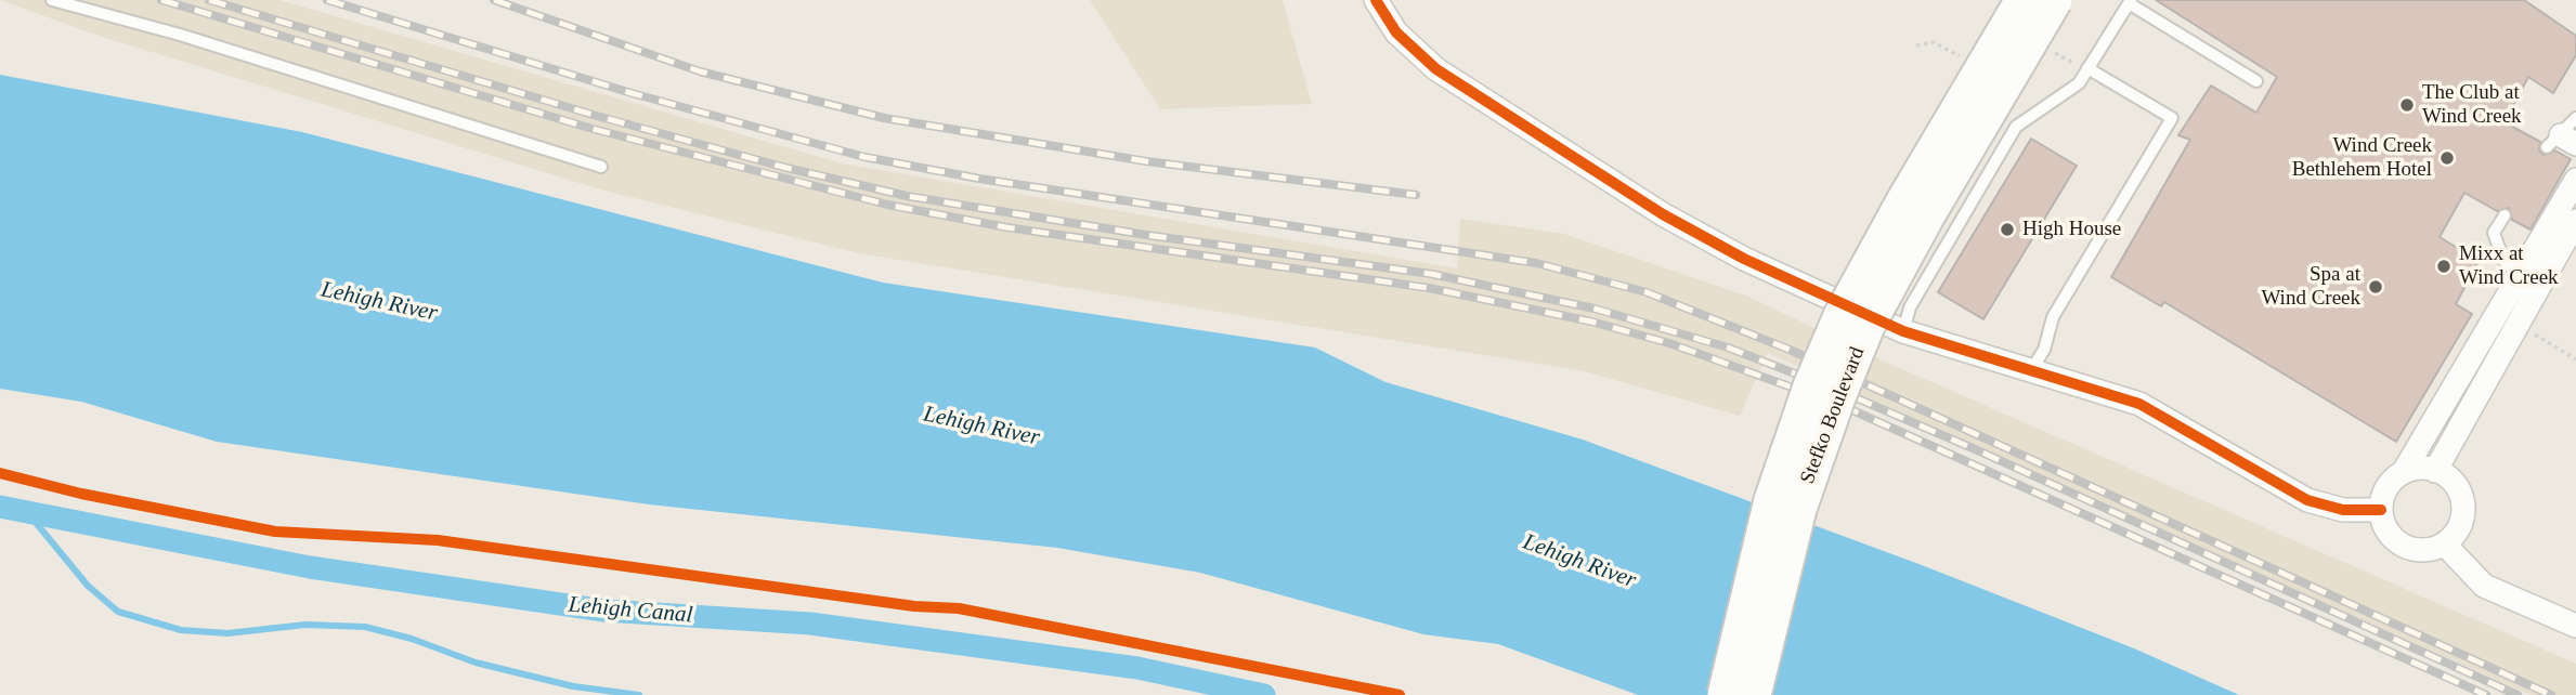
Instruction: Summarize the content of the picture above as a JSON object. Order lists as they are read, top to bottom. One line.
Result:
{"streets":{"main road":["Stefko Boulevard"]},"water":["Lehigh River","Lehigh Canal"],"places":["The Club at Wind Creek","Wind Creek Bethlehem Hotel","High House","Mixx at Wind Creek","Spa at Wind Creek"]}
